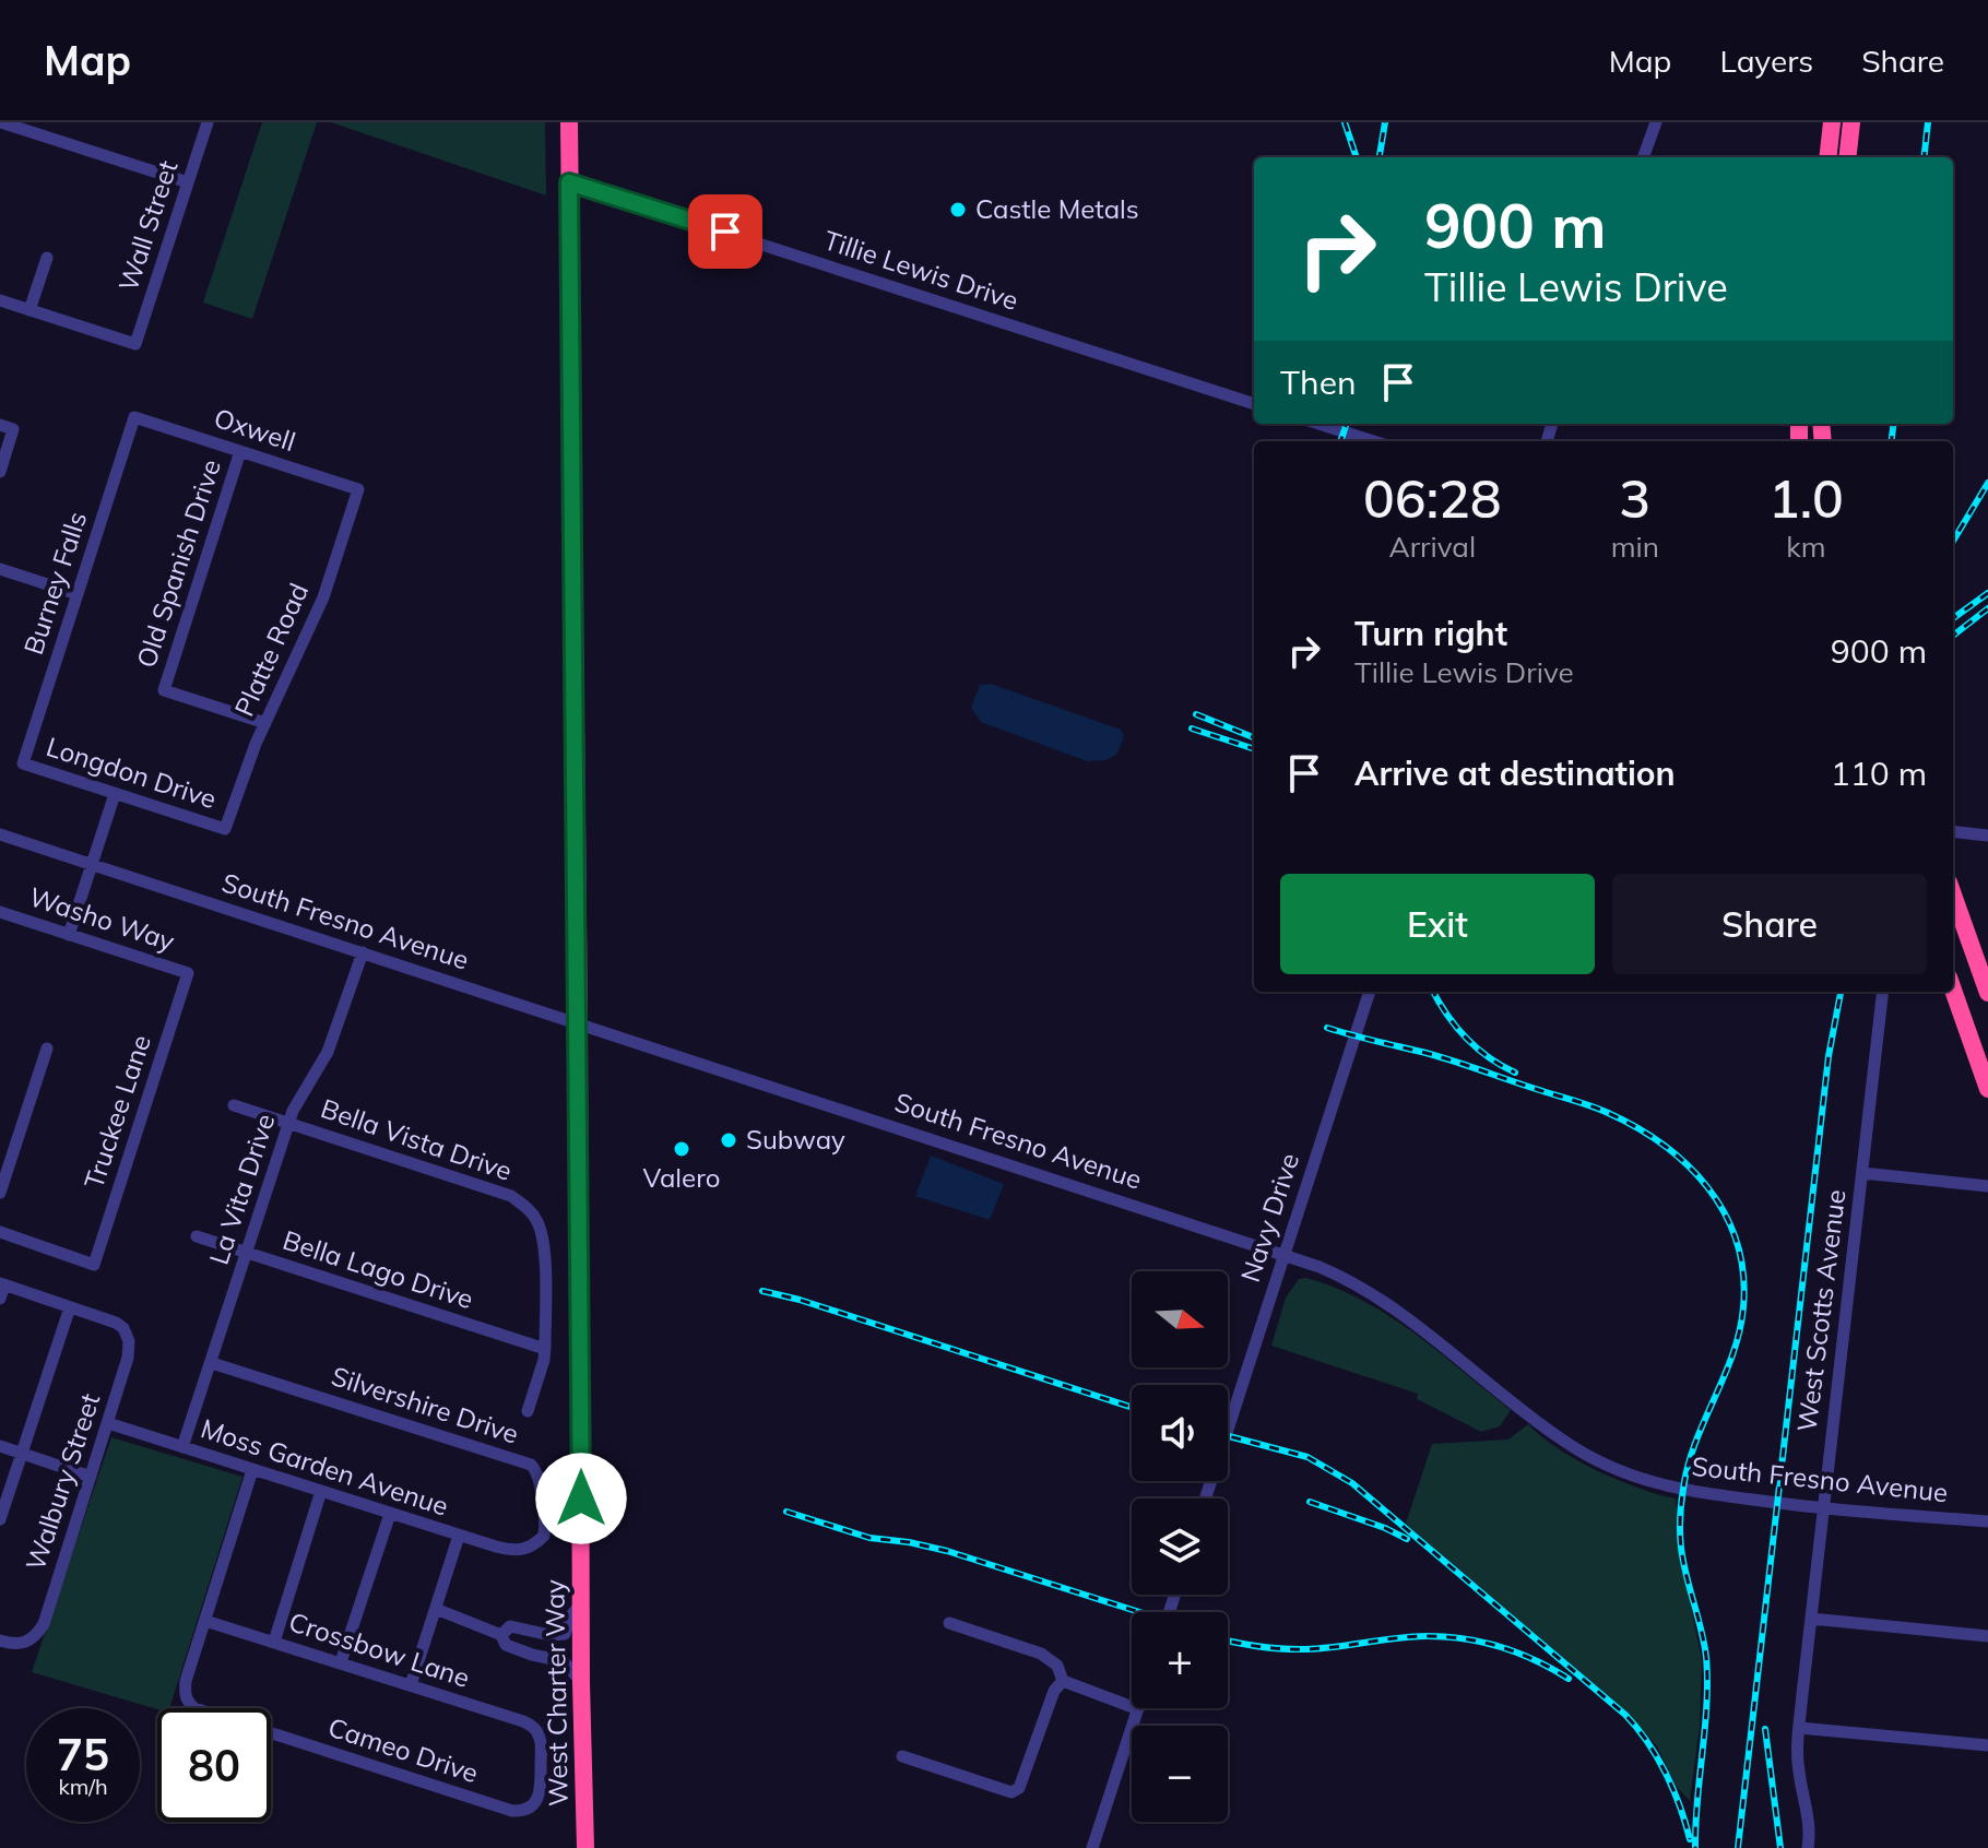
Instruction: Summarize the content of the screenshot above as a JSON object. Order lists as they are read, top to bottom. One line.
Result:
{"streets":{"highway":["West Charter Way"],"street":["Wall Street","Tillie Lewis Drive","Oxwell","Old Spanish Drive","Burney Falls","Platte Road","Longdon Drive","Washo Way","South Fresno Avenue","Truckee Lane","Bella Vista Drive","La Vita Drive","Navy Drive","Bella Lago Drive","West Scotts Avenue","Silvershire Drive","Moss Garden Avenue","Walbury Street","Crossbow Lane","Cameo Drive"]},"crossings":[["Tillie Lewis Drive","West Charter Way"],["Oxwell","Old Spanish Drive"],["Oxwell","Burney Falls"],["Oxwell","Platte Road"],["Old Spanish Drive","Platte Road"],["Burney Falls","Longdon Drive"],["Platte Road","Longdon Drive"],["Washo Way","Truckee Lane"],["South Fresno Avenue","La Vita Drive"],["South Fresno Avenue","Navy Drive"],["South Fresno Avenue","West Scotts Avenue"],["South Fresno Avenue","West Charter Way"],["Bella Vista Drive","La Vita Drive"],["Bella Vista Drive","Bella Lago Drive"],["La Vita Drive","Bella Lago Drive"],["La Vita Drive","Silvershire Drive"],["La Vita Drive","Moss Garden Avenue"],["Silvershire Drive","Moss Garden Avenue"],["Moss Garden Avenue","Walbury Street"],["Crossbow Lane","Cameo Drive"]],"places":["Castle Metals","Subway","Valero"],"north":"right","page":{"header":"Map","nav":["Map","Layers","Share"],"turn":["900 m","Tillie Lewis Drive"],"then":"Then","eta":["06:28","Arrival","3","min","1.0","km"],"list":[{"name":"Turn right","note":"Tillie Lewis Drive","value":"900 m"},{"name":"Arrive at destination","value":"110 m"}],"buttons":["Exit","Share"],"map_buttons":["+","−"],"speed":"75 km/h","limit":"80"}}
